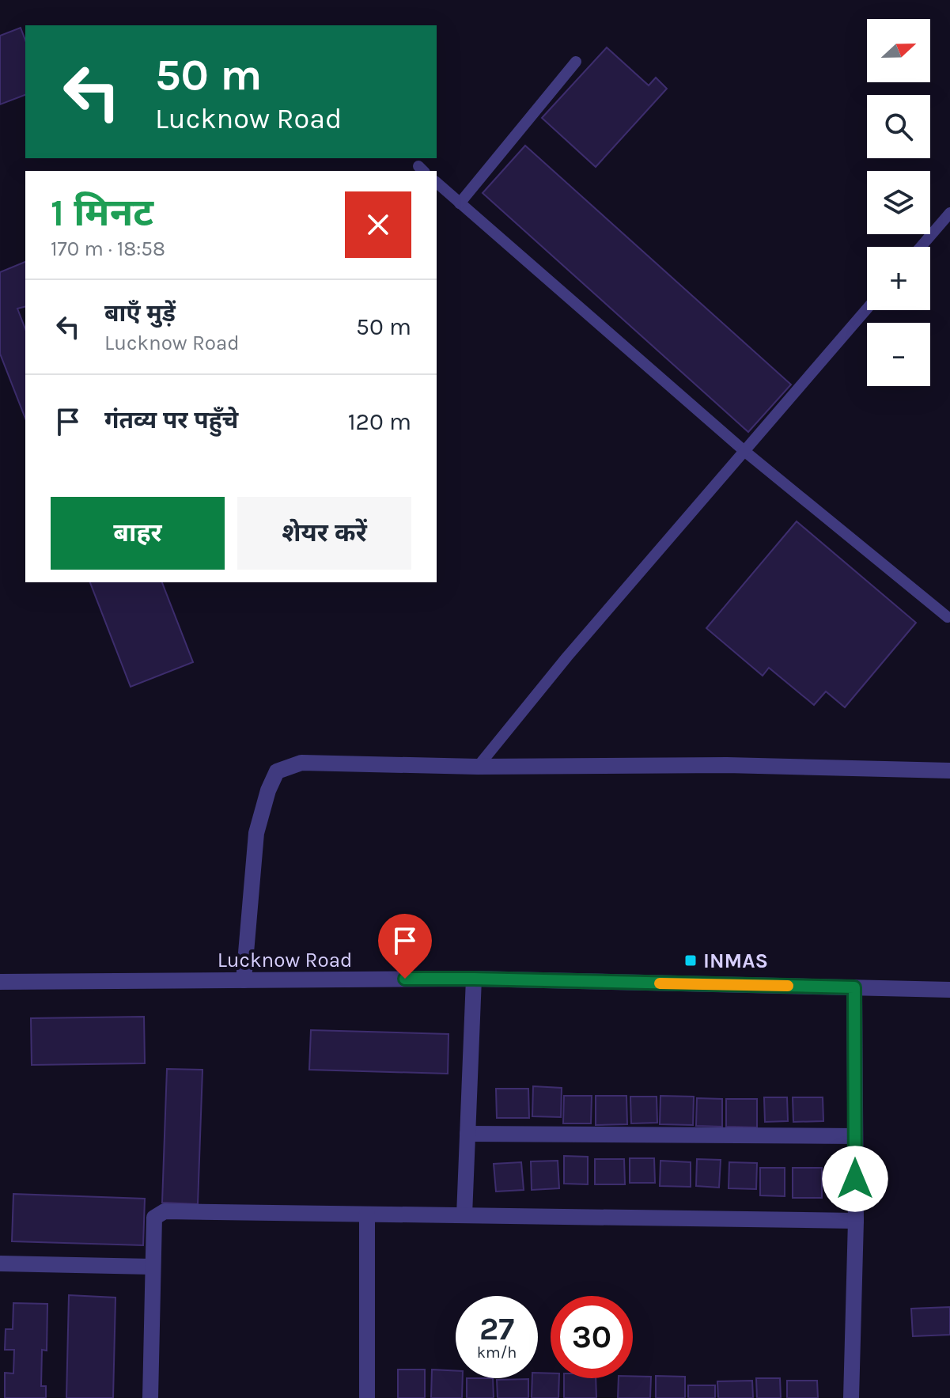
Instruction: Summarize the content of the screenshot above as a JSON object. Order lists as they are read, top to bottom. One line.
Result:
{"streets":{"street":["Lucknow Road"]},"places":{"transit":["INMAS"]},"north":"right","page":{"map_buttons":["+","−"],"turn":["50 m","Lucknow Road"],"heading":["1 मिनट","170 m · 18:58"],"list":[{"name":"बाएँ मुड़ें","note":"Lucknow Road","value":"50 m"},{"name":"गंतव्य पर पहुँचे","value":"120 m"}],"buttons":["बाहर","शेयर करें"],"speed":"27 km/h","limit":"30"}}
